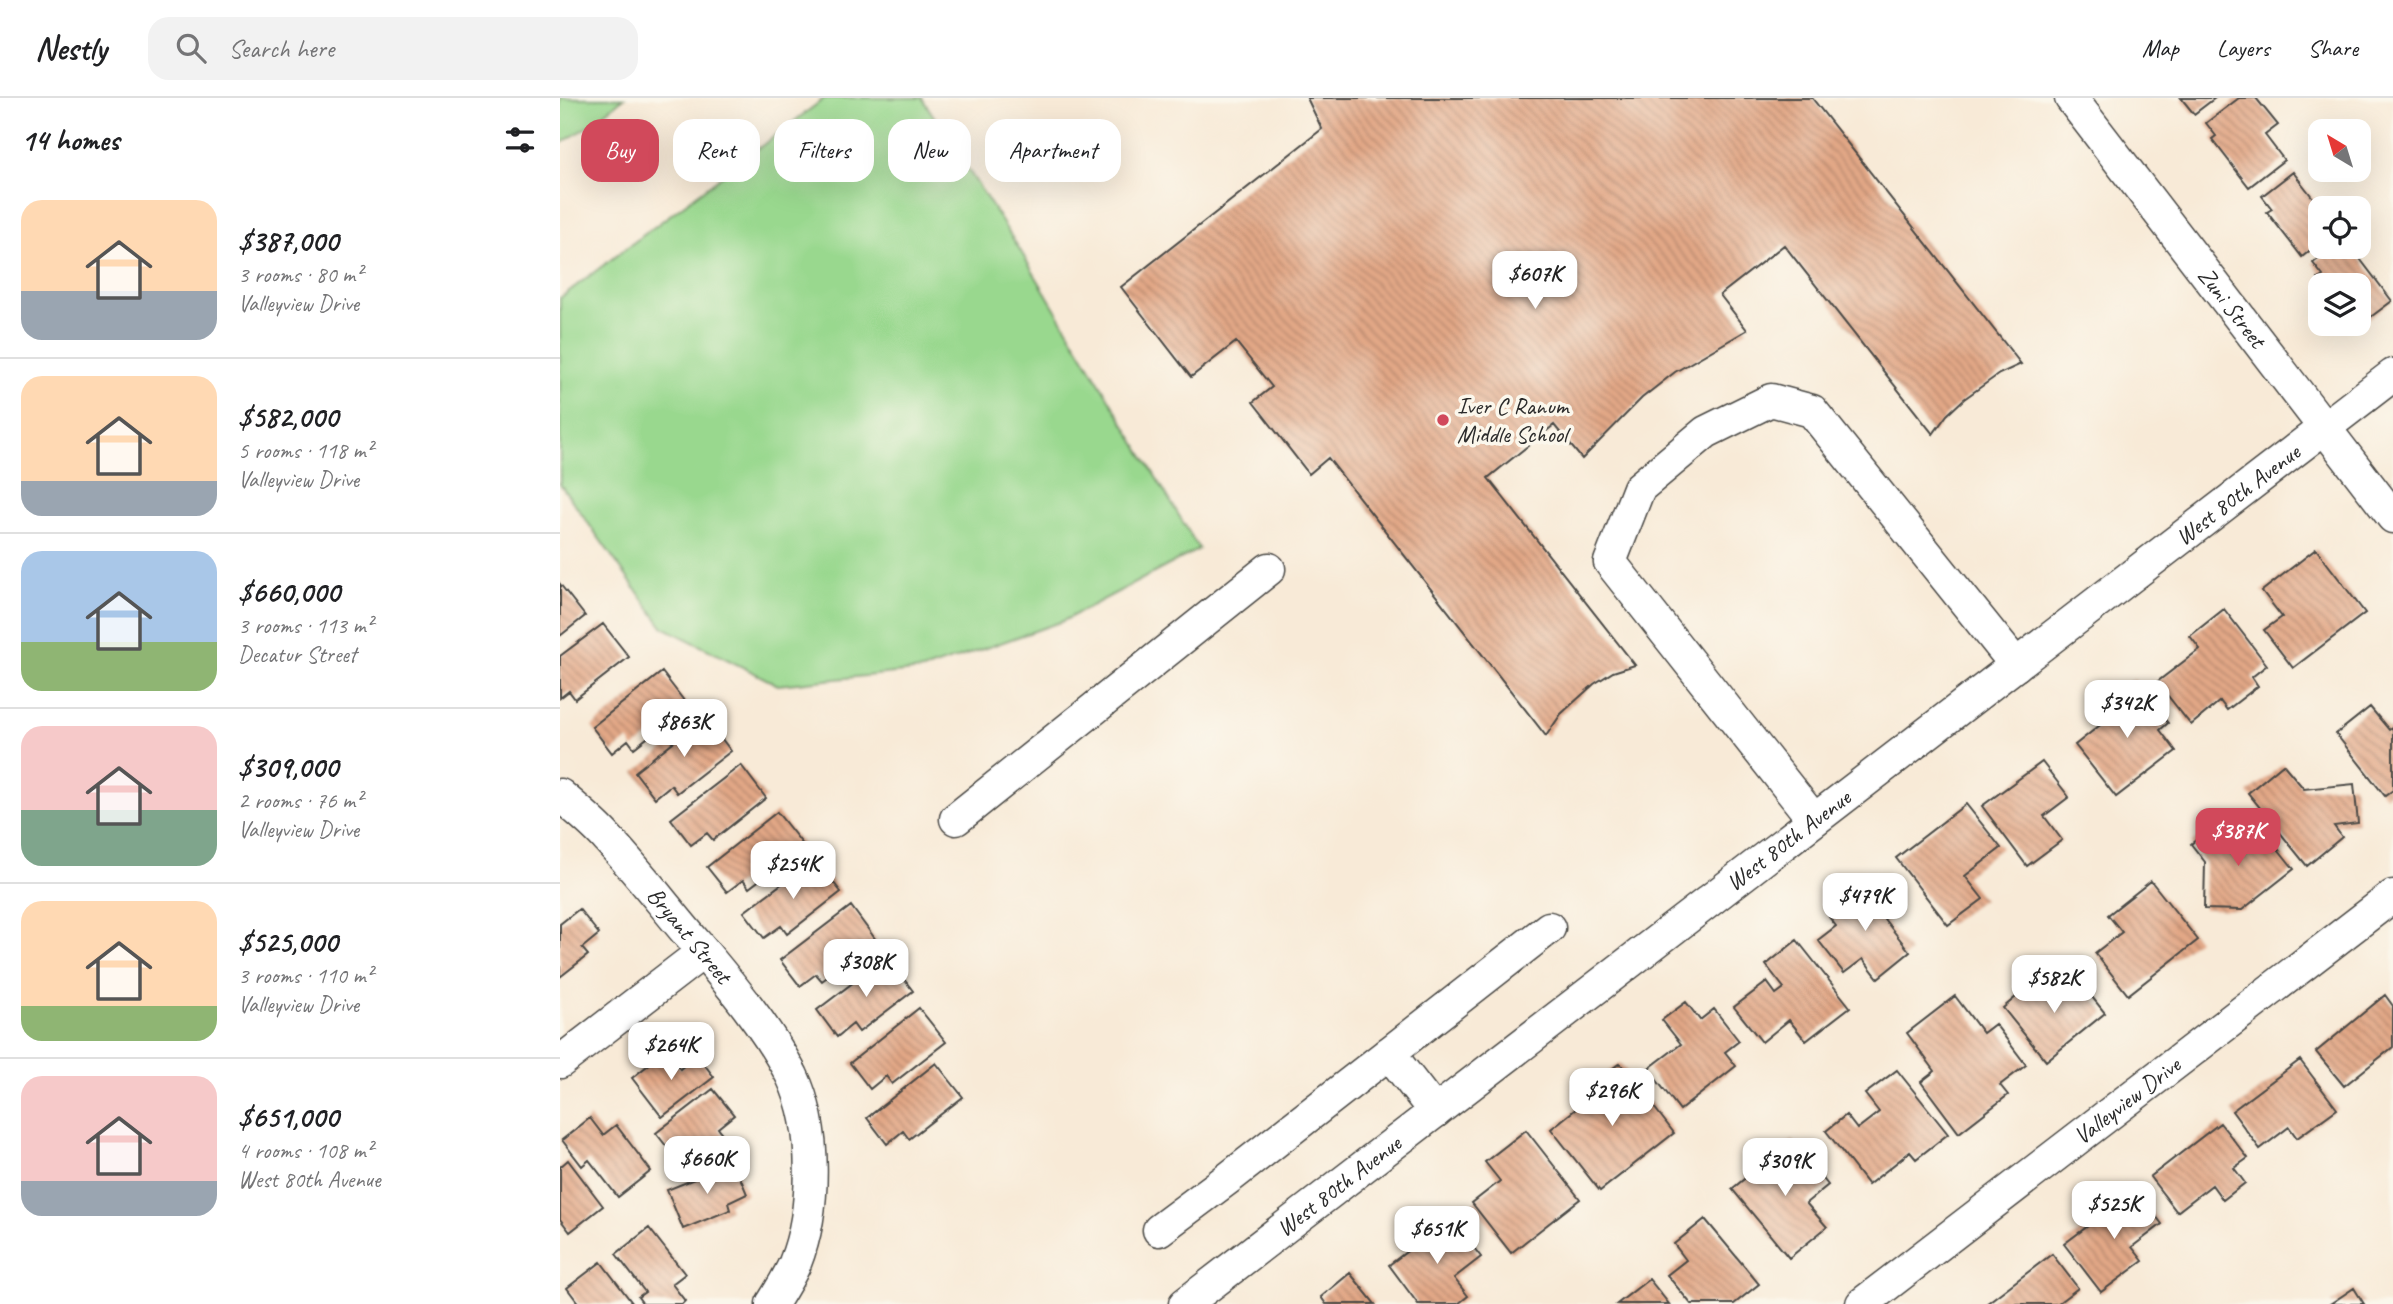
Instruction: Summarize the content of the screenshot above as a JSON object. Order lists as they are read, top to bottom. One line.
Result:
{"streets":{"street":["Zuni Street","West 80th Avenue","Bryant Street","Valleyview Drive"]},"crossings":[["Zuni Street","West 80th Avenue"]],"places":["Iver C Ranum Middle School"],"north":"top left","page":{"header":"Nestly","search":"Search here","nav":["Map","Layers","Share"],"heading":"14 homes","chip":["Buy","Rent","Filters","New","Apartment"],"list":[{"name":"$387,000","note":"3 rooms · 80 m² · Valleyview Drive"},{"name":"$582,000","note":"5 rooms · 118 m² · Valleyview Drive"},{"name":"$660,000","note":"3 rooms · 113 m² · Decatur Street"},{"name":"$309,000","note":"2 rooms · 76 m² · Valleyview Drive"},{"name":"$525,000","note":"3 rooms · 110 m² · Valleyview Drive"},{"name":"$651,000","note":"4 rooms · 108 m² · West 80th Avenue"}],"price":["$607K","$342K","$863K","$387K","$254K","$479K","$308K","$582K","$264K","$296K","$660K","$309K","$525K","$651K"]}}
